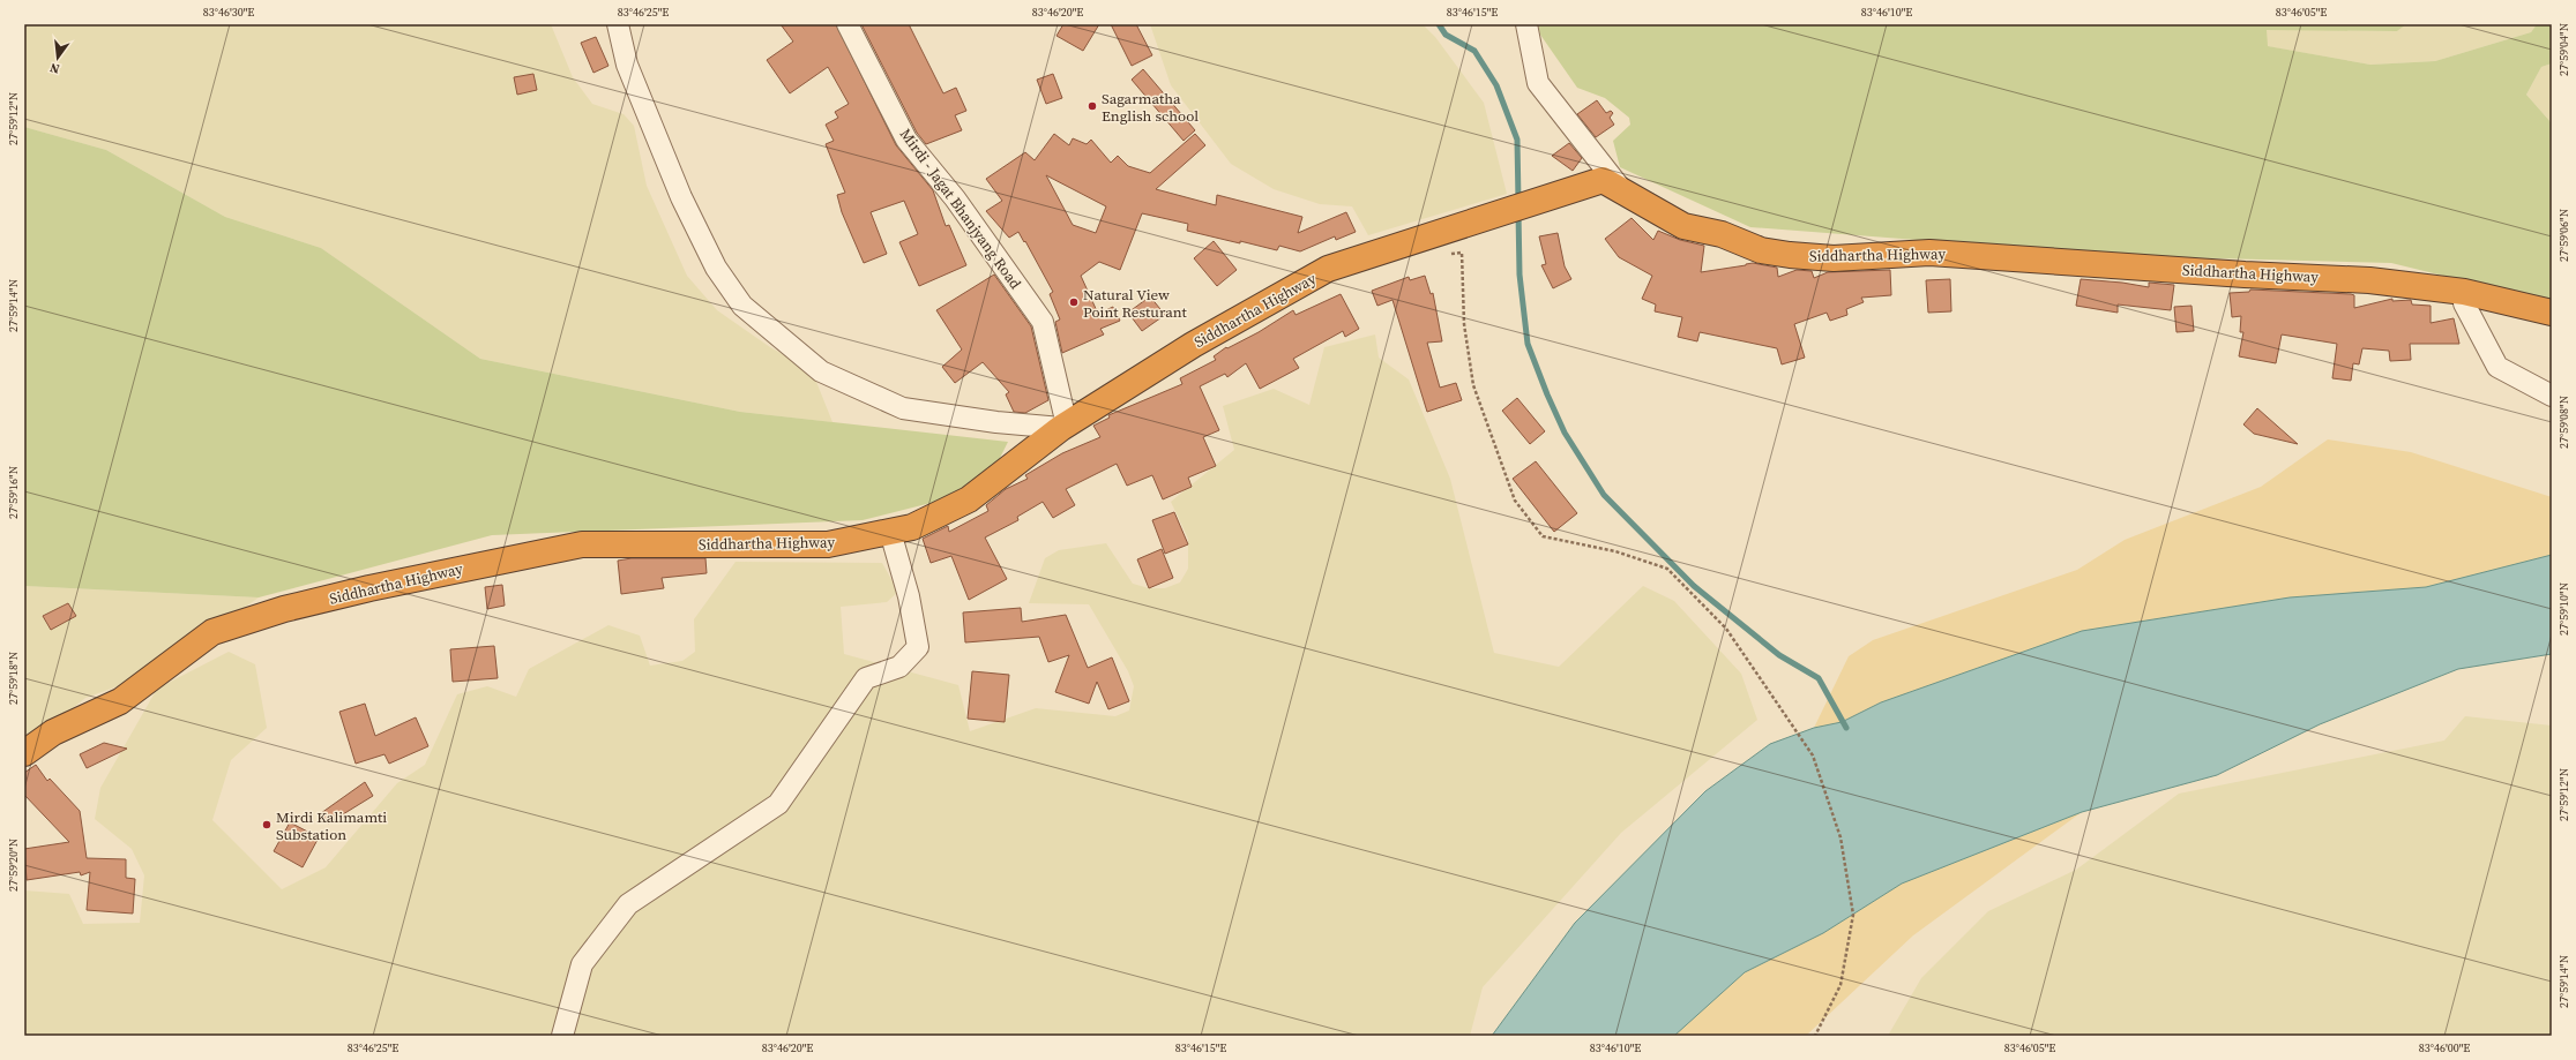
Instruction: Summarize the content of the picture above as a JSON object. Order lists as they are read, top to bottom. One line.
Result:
{"streets":{"highway":["Siddhartha Highway"],"street":["Mirdi - Jagat Bhanjyang Road"]},"crossings":[["Mirdi - Jagat Bhanjyang Road","Siddhartha Highway"]],"places":["Sagarmatha English school","Natural View Point Resturant","Mirdi Kalimamti Substation"],"north":"bottom","coordinates":["83°46'30\"E","83°46'25\"E","83°46'20\"E","83°46'15\"E","83°46'10\"E","83°46'05\"E","27°59'04\"N","27°59'12\"N","27°59'06\"N","27°59'14\"N","27°59'08\"N","27°59'16\"N","27°59'10\"N","27°59'18\"N","27°59'20\"N","83°46'00\"E"]}
